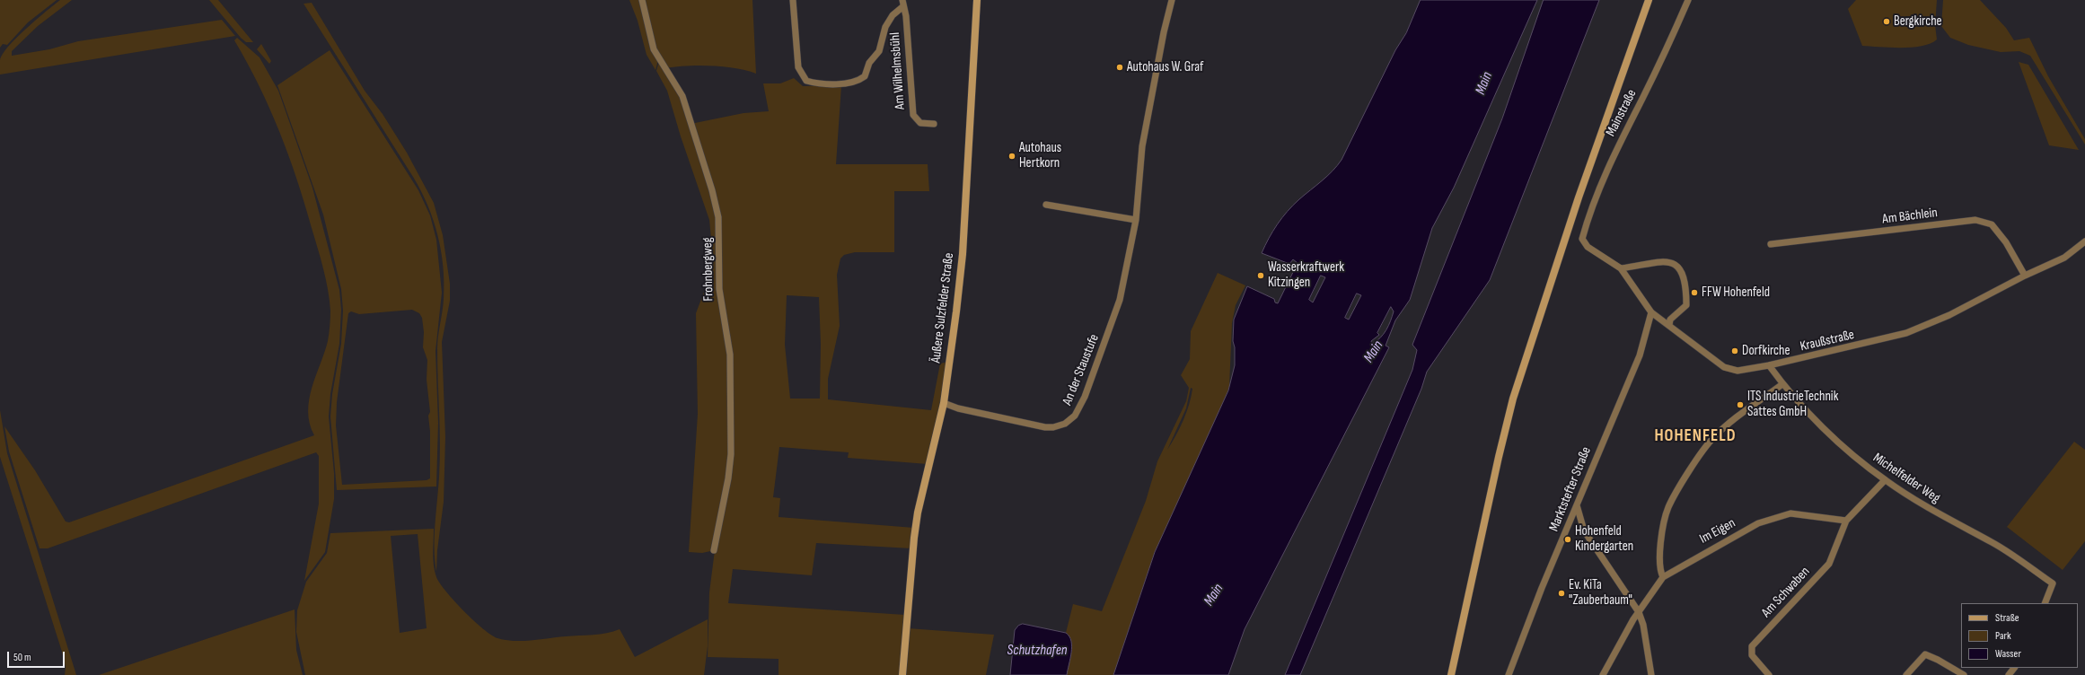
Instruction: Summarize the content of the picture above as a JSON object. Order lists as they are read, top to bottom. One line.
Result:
{"streets":{"main road":["Äußere Sulzfelder Straße"],"street":["Am Wilhelmsbühl","Mainstraße","Am Bächlein","Frohnbergweg","Kraußstraße","An der Staustufe","Michelfelder Weg","Marktstefter Straße","Im Eigen","Am Schwaben"]},"crossings":[["Mainstraße","Kraußstraße"],["Am Bächlein","Kraußstraße"],["Äußere Sulzfelder Straße","An der Staustufe"],["Kraußstraße","Michelfelder Weg"],["Kraußstraße","Marktstefter Straße"],["Im Eigen","Am Schwaben"]],"districts":["HOHENFELD"],"water":["Main","Schutzhafen"],"places":["Bergkirche","Autohaus W. Graf","Autohaus Hertkorn","Wasserkraftwerk Kitzingen","FFW Hohenfeld","Dorfkirche","ITS IndustrieTechnik Sattes GmbH","Hohenfeld Kindergarten","Ev. KiTa \"Zauberbaum\""],"legend":["Straße","Park","Wasser"],"scale_bar":"50 m"}
